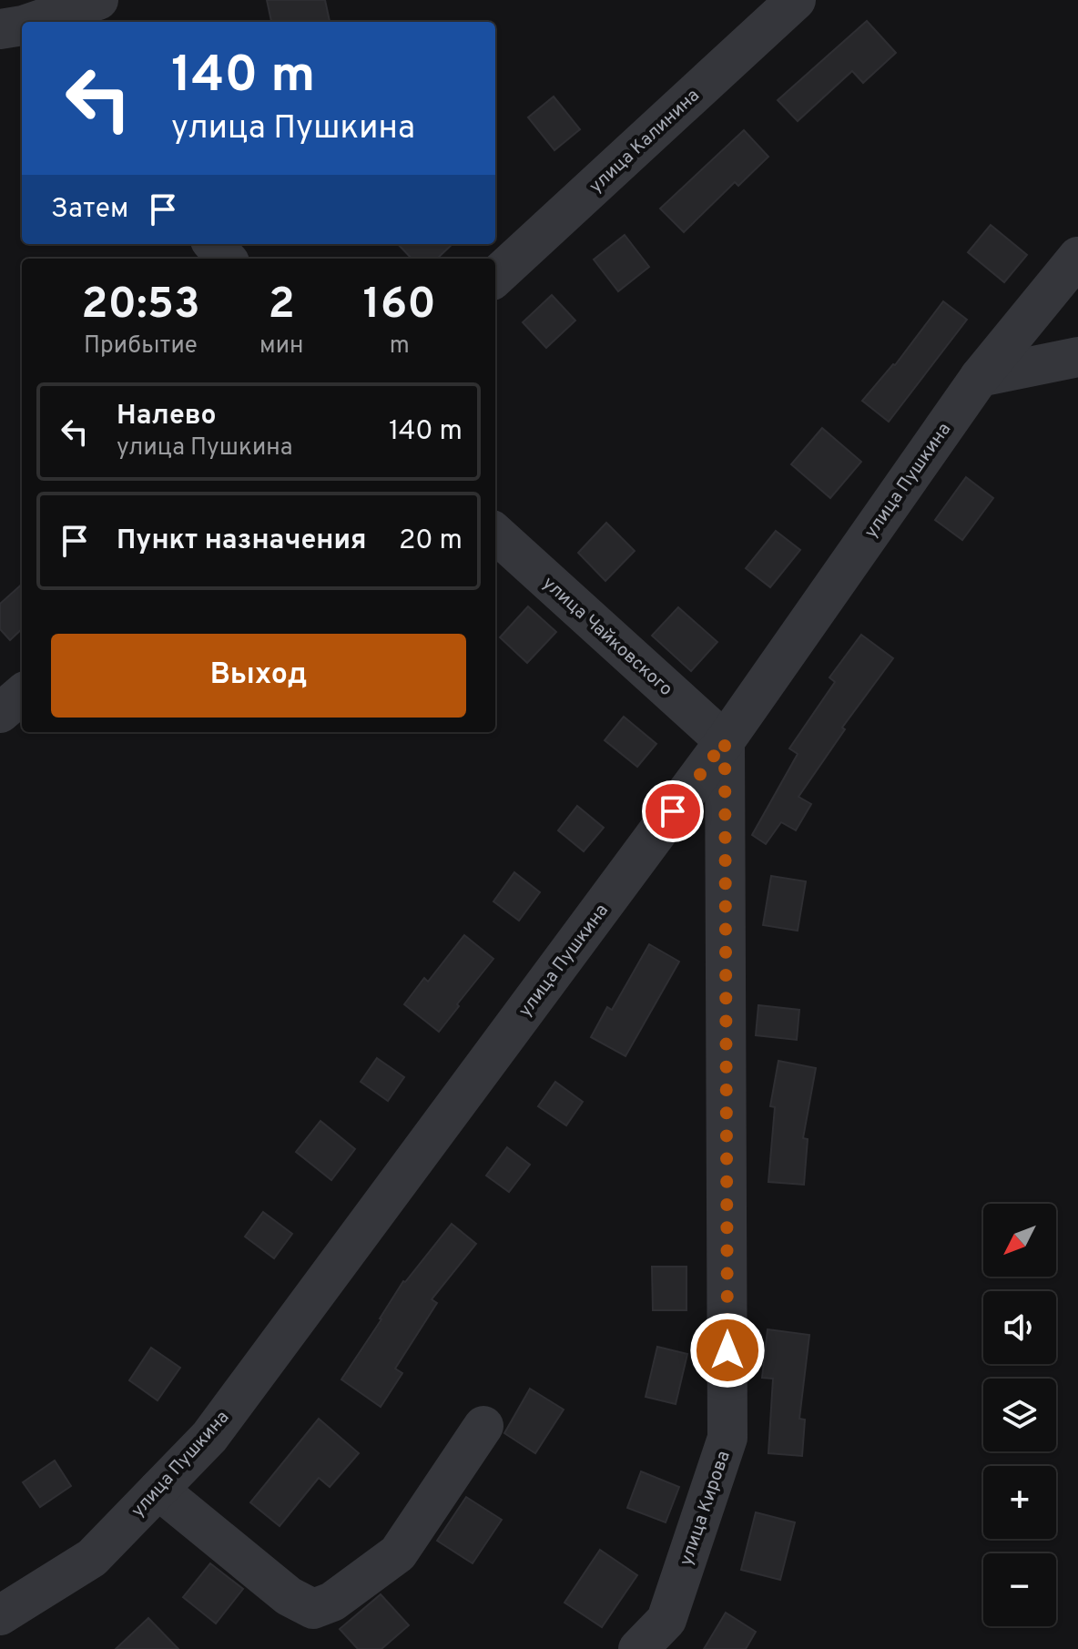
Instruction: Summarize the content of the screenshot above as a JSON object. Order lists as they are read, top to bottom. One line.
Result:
{"streets":{"street":["улица Калинина","улица Пушкина","улица Чайковского","улица Кирова"]},"crossings":[["улица Пушкина","улица Чайковского"],["улица Пушкина","улица Кирова"],["улица Чайковского","улица Кирова"]],"north":"bottom left","page":{"turn":["140 m","улица Пушкина"],"then":"Затем","eta":["20:53","Прибытие","2","мин","160","m"],"list":[{"name":"Налево","note":"улица Пушкина","value":"140 m"},{"name":"Пункт назначения","value":"20 m"}],"buttons":"Выход","map_buttons":["+","−"]}}
